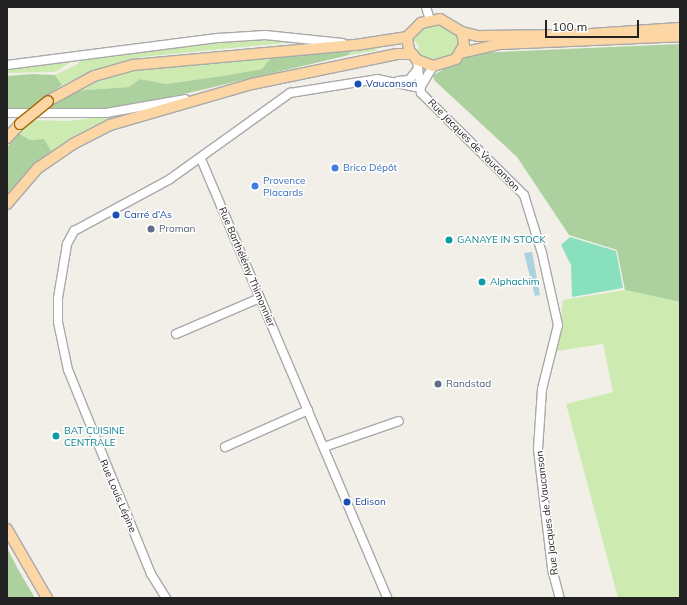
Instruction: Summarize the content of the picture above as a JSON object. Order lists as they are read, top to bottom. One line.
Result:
{"streets":{"street":["Rue Jacques de Vaucanson","Rue Barthélémy Thimonnier","Rue Louis Lépine"]},"crossings":[["Rue Barthélémy Thimonnier","Rue Louis Lépine"]],"places":["Vaucanson","Brico Dépôt","Provence Placards","Carré d’As","Proman","GANAYE IN STOCK","Alphachim","Randstad","BAT CUISINE CENTRALE","Edison"],"scale_bar":"100 m"}
